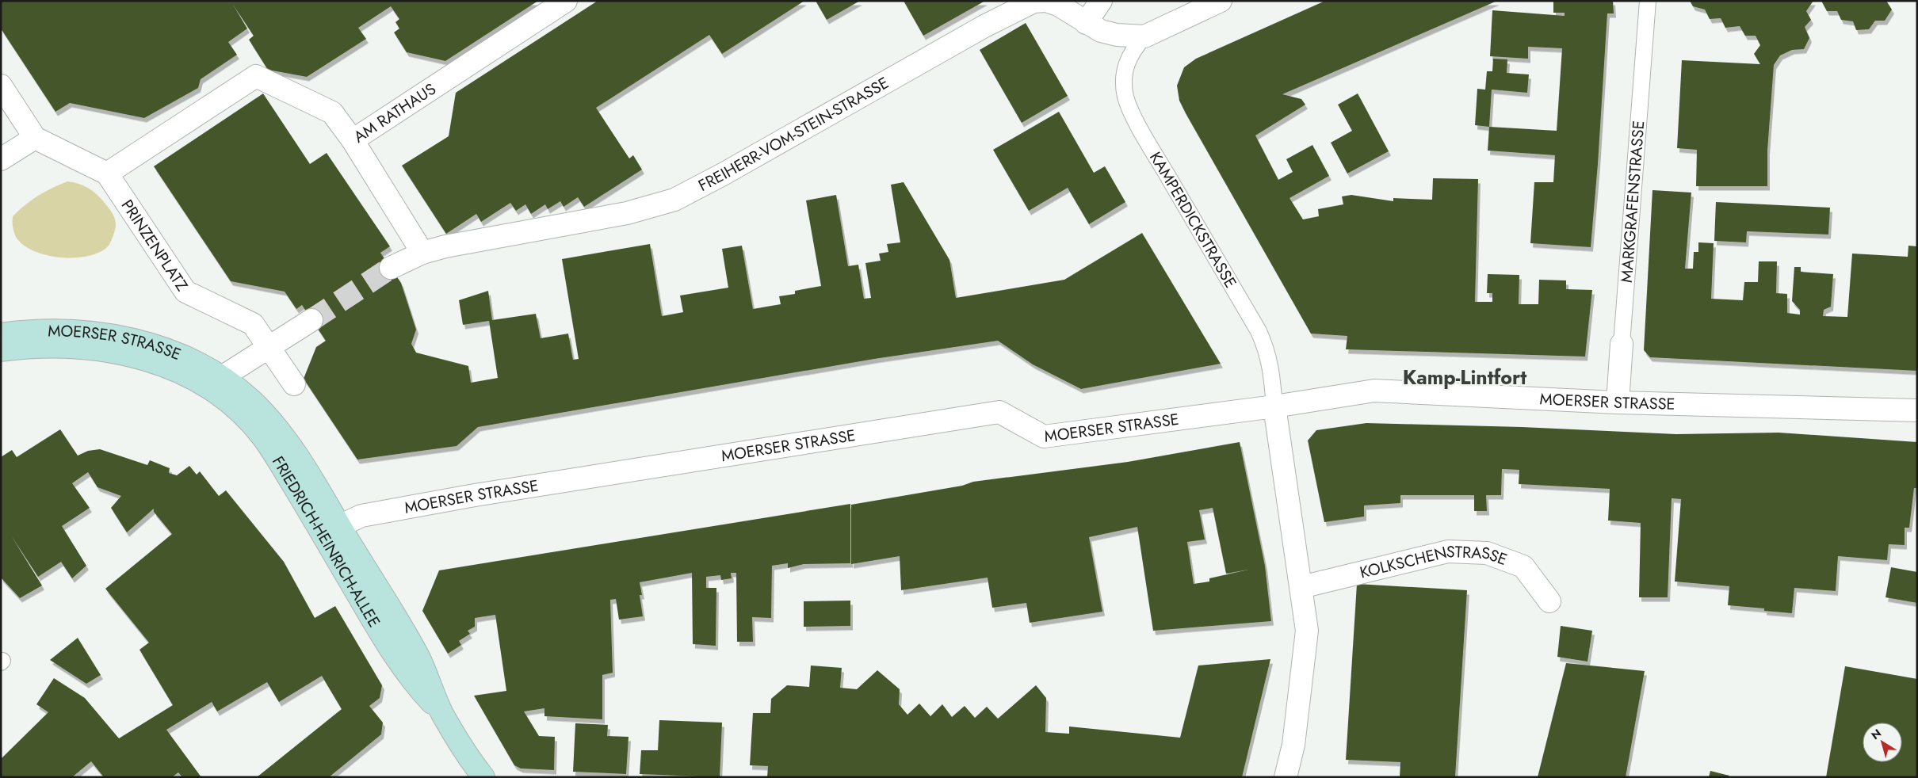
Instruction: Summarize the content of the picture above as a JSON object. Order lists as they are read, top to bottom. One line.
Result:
{"streets":{"main road":["MOERSER STRASSE","FRIEDRICH-HEINRICH-ALLEE"],"street":["AM RATHAUS","FREIHERR-VOM-STEIN-STRASSE","MARKGRAFENSTRASSE","PRINZENPLATZ","KOLKSCHENSTRASSE"],"lane":["KAMPERDICKSTRASSE"]},"crossings":[["AM RATHAUS","PRINZENPLATZ"],["FREIHERR-VOM-STEIN-STRASSE","KAMPERDICKSTRASSE"],["MARKGRAFENSTRASSE","MOERSER STRASSE"],["KAMPERDICKSTRASSE","MOERSER STRASSE"],["MOERSER STRASSE","FRIEDRICH-HEINRICH-ALLEE"]],"districts":["Kamp-Lintfort"],"north":"top left"}
